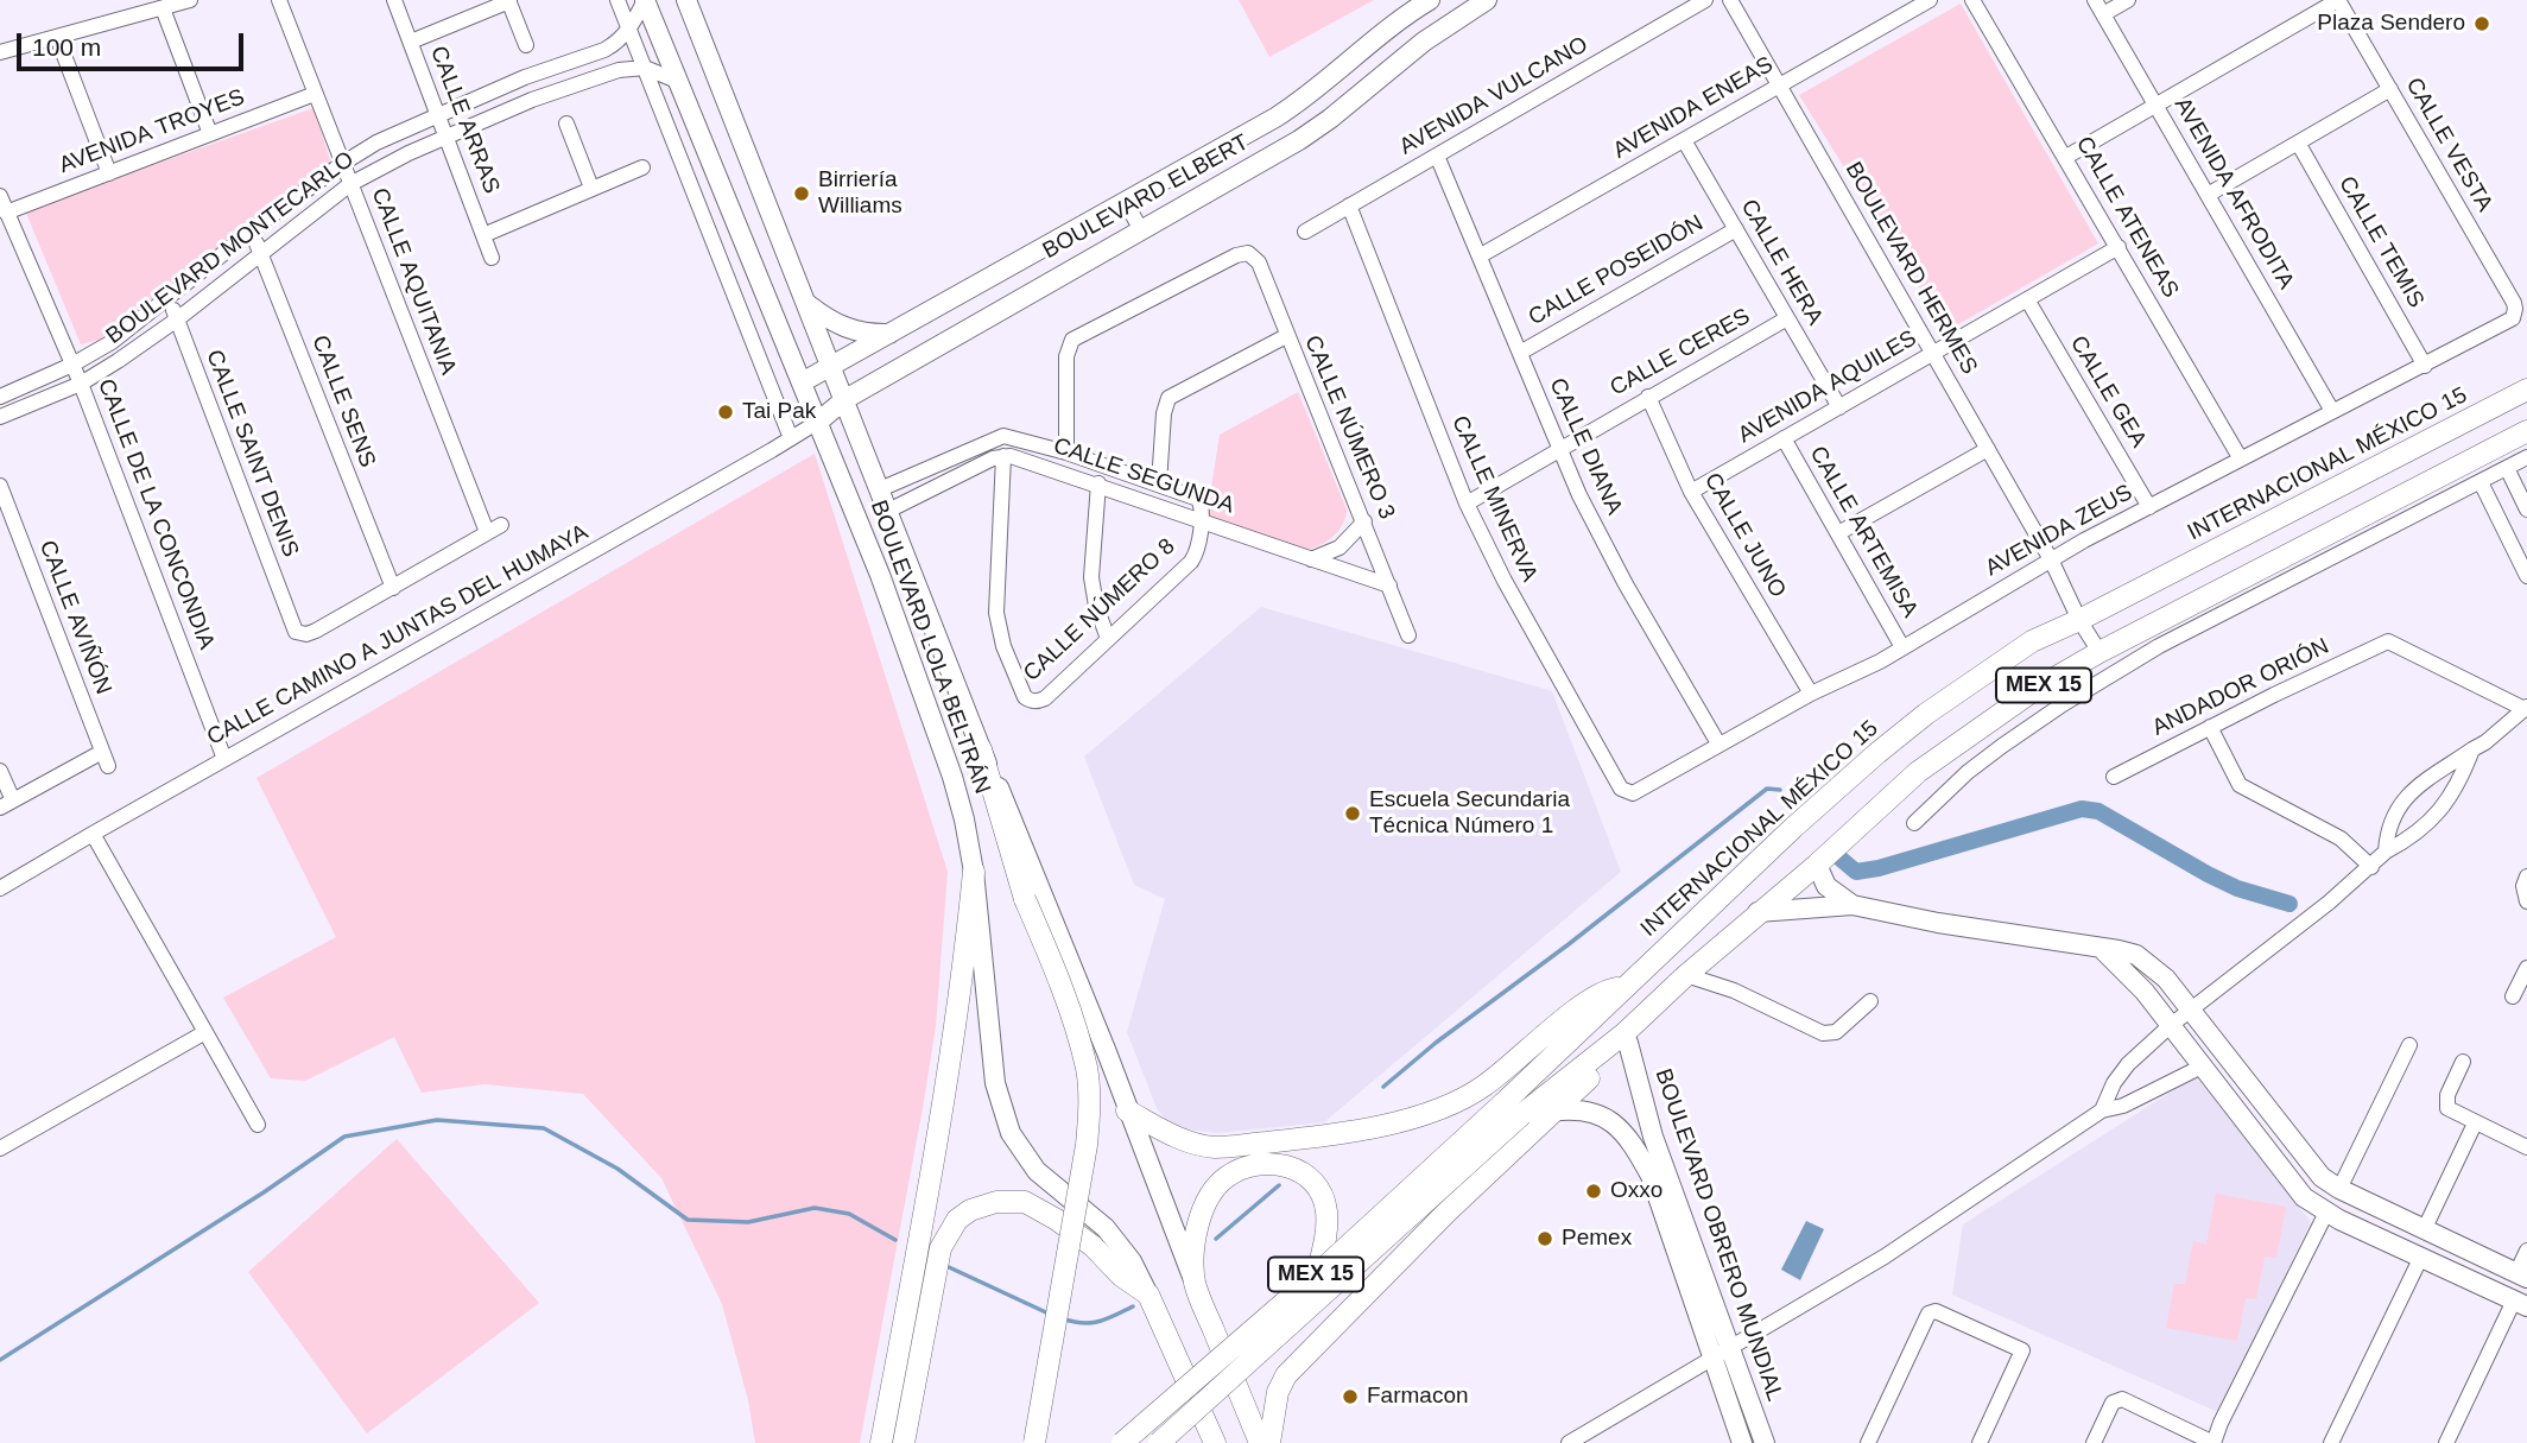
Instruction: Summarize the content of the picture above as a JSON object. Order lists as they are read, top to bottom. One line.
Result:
{"streets":{"main road":["INTERNACIONAL MÉXICO 15","MEX 15"],"street":["AVENIDA VULCANO","AVENIDA ENEAS","CALLE ARRAS","AVENIDA TROYES","CALLE VESTA","AVENIDA AFRODITA","BOULEVARD ELBERT","CALLE ATENEAS","CALLE TEMIS","BOULEVARD MONTECARLO","CALLE HERA","BOULEVARD HERMES","CALLE POSEIDÓN","CALLE AQUITANIA","CALLE CERES","AVENIDA AQUILES","CALLE GEA","CALLE SENS","CALLE NÚMERO 3","CALLE DIANA","CALLE SAINT DENIS","CALLE SEGUNDA","CALLE MINERVA","CALLE DE LA CONCONDIA","AVENIDA ZEUS","CALLE ARTEMISA","CALLE JUNO","CALLE NÚMERO 8","CALLE AVIÑÓN","CALLE CAMINO A JUNTAS DEL HUMAYA","BOULEVARD LOLA BELTRÁN","ANDADOR ORIÓN","BOULEVARD OBRERO MUNDIAL"]},"crossings":[["AVENIDA VULCANO","CALLE DIANA"],["AVENIDA VULCANO","CALLE MINERVA"],["AVENIDA ENEAS","CALLE HERA"],["AVENIDA ENEAS","BOULEVARD HERMES"],["AVENIDA ENEAS","CALLE DIANA"],["CALLE ARRAS","BOULEVARD MONTECARLO"],["AVENIDA TROYES","CALLE AQUITANIA"],["AVENIDA TROYES","CALLE DE LA CONCONDIA"],["CALLE VESTA","AVENIDA ZEUS"],["AVENIDA AFRODITA","AVENIDA ZEUS"],["BOULEVARD ELBERT","CALLE CAMINO A JUNTAS DEL HUMAYA"],["BOULEVARD ELBERT","BOULEVARD LOLA BELTRÁN"],["CALLE ATENEAS","AVENIDA AQUILES"],["CALLE ATENEAS","AVENIDA ZEUS"],["CALLE TEMIS","AVENIDA ZEUS"],["BOULEVARD MONTECARLO","CALLE AQUITANIA"],["BOULEVARD MONTECARLO","CALLE SENS"],["BOULEVARD MONTECARLO","CALLE SAINT DENIS"],["BOULEVARD MONTECARLO","CALLE DE LA CONCONDIA"],["BOULEVARD MONTECARLO","BOULEVARD LOLA BELTRÁN"],["CALLE HERA","CALLE POSEIDÓN"],["CALLE HERA","CALLE CERES"],["CALLE HERA","AVENIDA AQUILES"],["BOULEVARD HERMES","AVENIDA AQUILES"],["BOULEVARD HERMES","INTERNACIONAL MÉXICO 15"],["BOULEVARD HERMES","AVENIDA ZEUS"],["CALLE POSEIDÓN","CALLE DIANA"],["CALLE CERES","CALLE DIANA"],["CALLE CERES","CALLE MINERVA"],["CALLE CERES","CALLE JUNO"],["AVENIDA AQUILES","CALLE GEA"],["AVENIDA AQUILES","CALLE ARTEMISA"],["AVENIDA AQUILES","CALLE JUNO"],["CALLE GEA","AVENIDA ZEUS"],["CALLE SENS","CALLE SAINT DENIS"],["CALLE NÚMERO 3","CALLE SEGUNDA"],["CALLE DIANA","AVENIDA ZEUS"],["CALLE SEGUNDA","CALLE NÚMERO 8"],["CALLE SEGUNDA","BOULEVARD LOLA BELTRÁN"],["CALLE MINERVA","AVENIDA ZEUS"],["CALLE DE LA CONCONDIA","CALLE CAMINO A JUNTAS DEL HUMAYA"],["AVENIDA ZEUS","CALLE ARTEMISA"],["AVENIDA ZEUS","CALLE JUNO"],["CALLE CAMINO A JUNTAS DEL HUMAYA","BOULEVARD LOLA BELTRÁN"]],"places":["Plaza Sendero","Birriería Williams","Tai Pak","Escuela Secundaria Técnica Número 1","Oxxo","Pemex","Farmacon"],"scale_bar":"100 m"}
